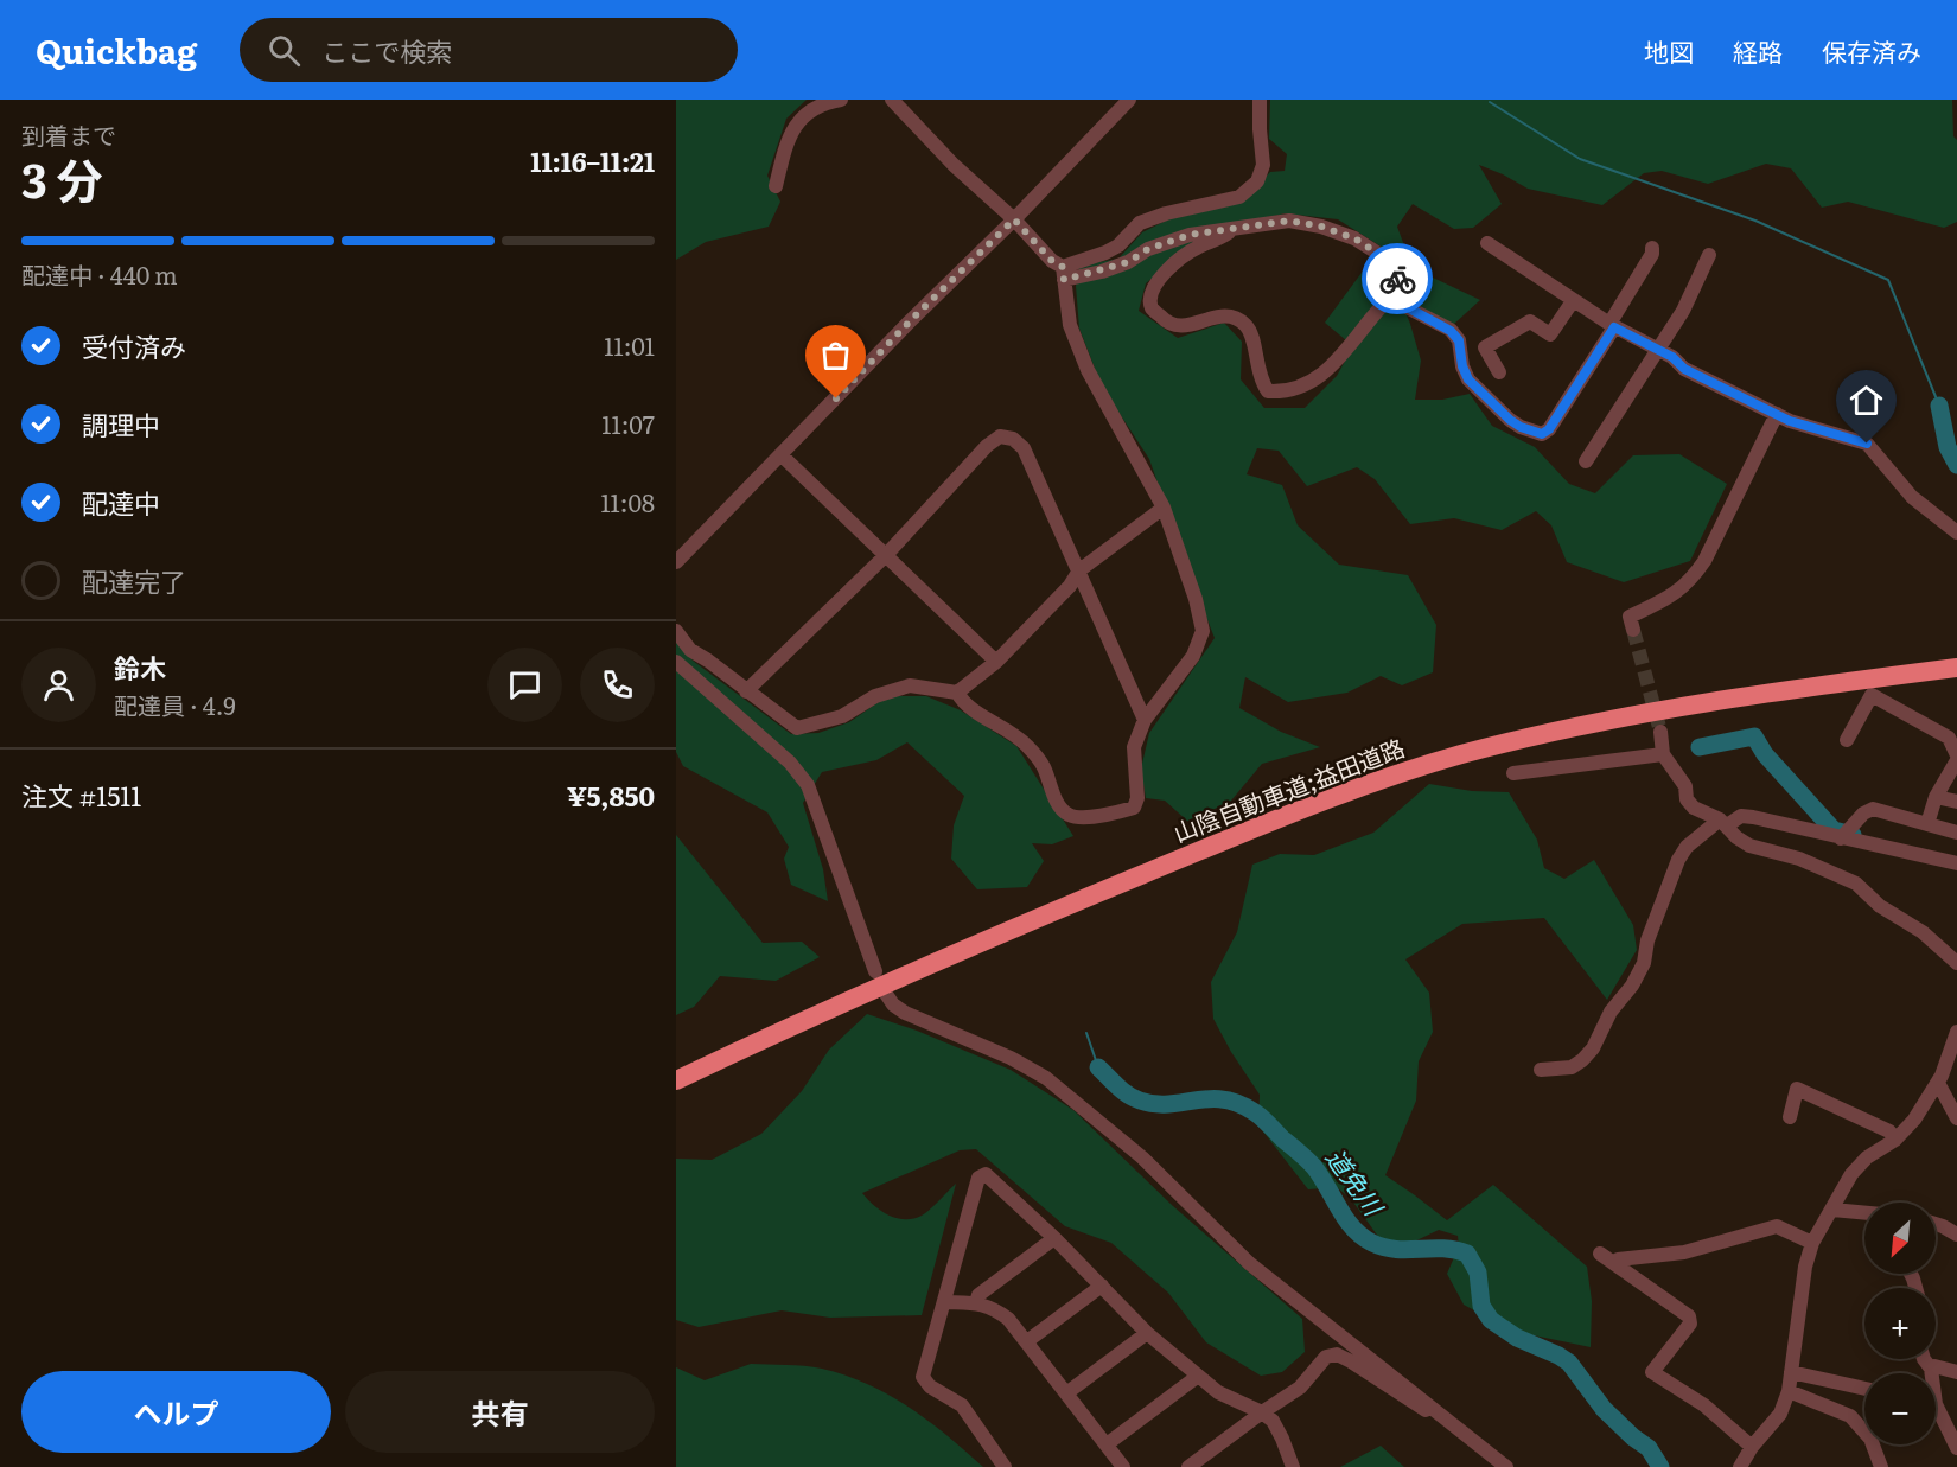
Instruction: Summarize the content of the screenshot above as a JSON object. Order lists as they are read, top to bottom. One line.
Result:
{"streets":{"highway":["山陰自動車道;益田道路"]},"water":["道免川"],"north":"bottom left","page":{"header":"Quickbag","search":"ここで検索","nav":["地図","経路","保存済み"],"heading":["3 分","到着まで","11:16–11:21"],"panel":["鈴木","配達員 · 4.9","注文 #1511","¥5,850"],"bar":"配達中 · 440 m","list":[["受付済み","11:01"],["調理中","11:07"],["配達中","11:08"],"配達完了"],"map_buttons":["+","−"],"buttons":["ヘルプ","共有"]}}
